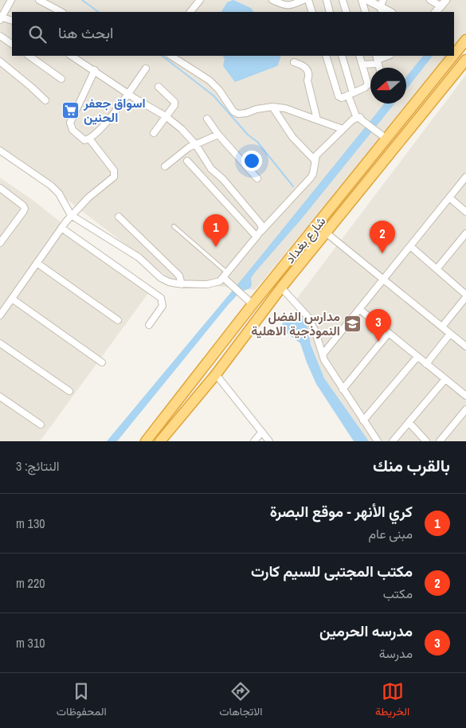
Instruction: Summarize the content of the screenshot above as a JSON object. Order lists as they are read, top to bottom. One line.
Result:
{"streets":{"highway":["شارع بغداد"]},"places":{"supermarket":["اسواق جعفر الحنين"],"school or university":["مدارس الفضل النموذجية الاهلية"]},"north":"left","page":{"search":"ابحث هنا","pins":["1","2","3"],"heading":["بالقرب منك","النتائج: 3"],"list":[{"mark":"1","name":"كري الأنهر - موقع البصرة","note":"مبنى عام","value":"130 m"},{"mark":"2","name":"مكتب المجتبى للسيم كارت","note":"مكتب","value":"220 m"},{"mark":"3","name":"مدرسه الحرمين","note":"مدرسة","value":"310 m"}],"nav":["الخريطة","الاتجاهات","المحفوظات"]}}
